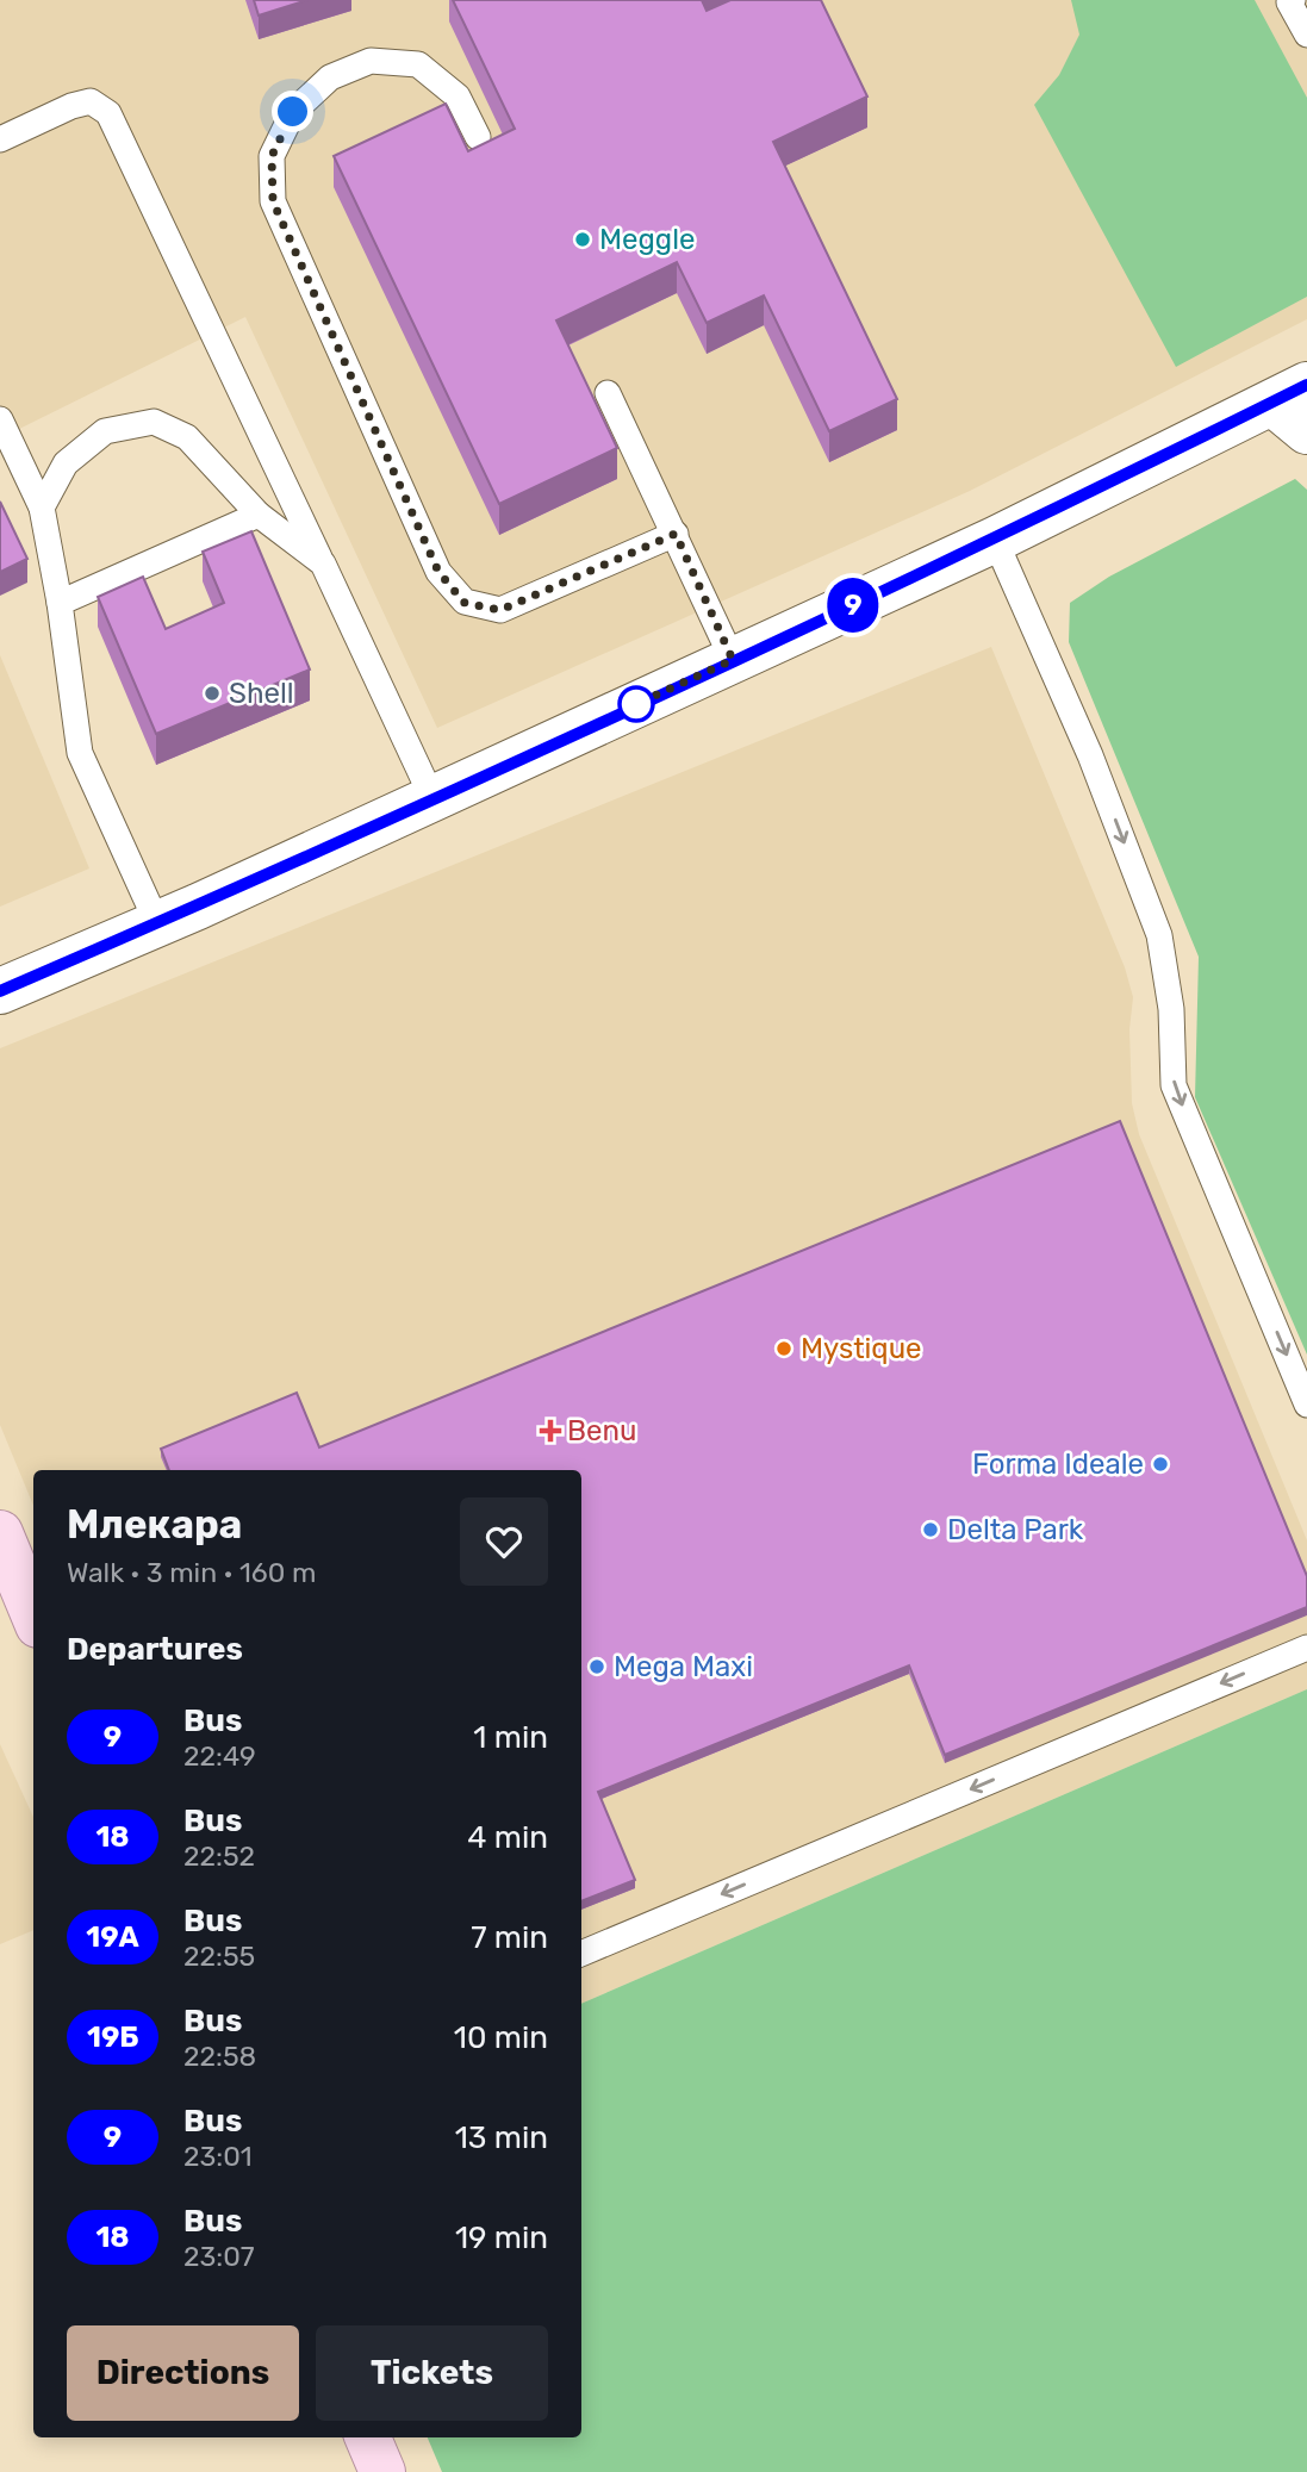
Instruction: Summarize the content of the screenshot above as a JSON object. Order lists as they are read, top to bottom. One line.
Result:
{"places":{"other":["Meggle","Shell","Mystique","Forma Ideale","Delta Park","Mega Maxi"],"health":["Benu"]},"lines":["bus line 9"],"page":{"on_map":"9","heading":[["Млекара","Walk · 3 min · 160 m"],"Departures"],"list":[{"mark":"9","name":"Bus","note":"22:49","value":"1 min"},{"mark":"18","name":"Bus","note":"22:52","value":"4 min"},{"mark":"19А","name":"Bus","note":"22:55","value":"7 min"},{"mark":"19Б","name":"Bus","note":"22:58","value":"10 min"},{"mark":"9","name":"Bus","note":"23:01","value":"13 min"},{"mark":"18","name":"Bus","note":"23:07","value":"19 min"}],"buttons":["Directions","Tickets"]}}
